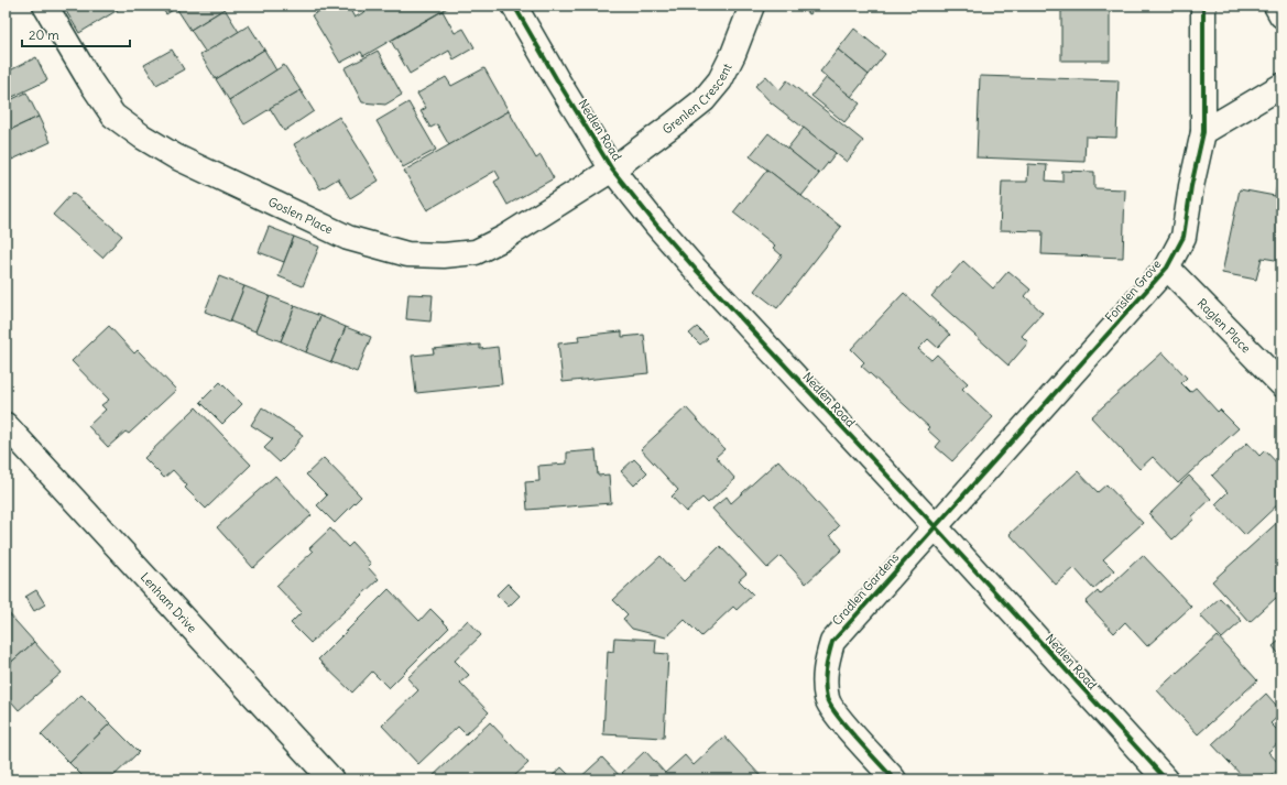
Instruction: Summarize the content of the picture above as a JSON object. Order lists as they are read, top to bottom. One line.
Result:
{"streets":{"street":["Grenlen Crescent","Nedlen Road","Goslen Place","Fonslen Grove","Raglen Place","Cradlen Gardens","Lenham Drive"]},"crossings":[["Grenlen Crescent","Nedlen Road"],["Grenlen Crescent","Goslen Place"],["Nedlen Road","Goslen Place"],["Nedlen Road","Fonslen Grove"],["Nedlen Road","Cradlen Gardens"],["Fonslen Grove","Raglen Place"],["Fonslen Grove","Cradlen Gardens"]],"scale_bar":"20 m"}
